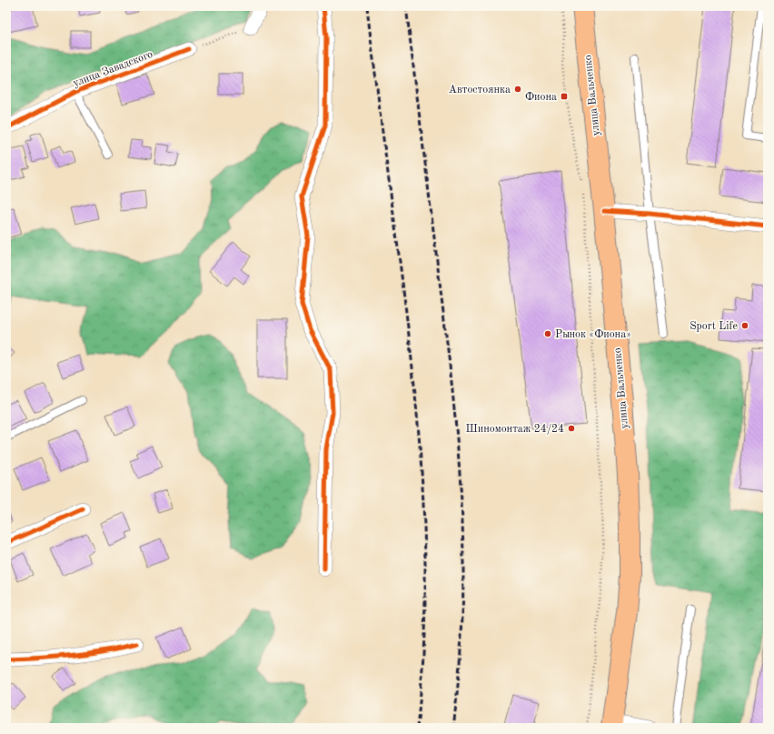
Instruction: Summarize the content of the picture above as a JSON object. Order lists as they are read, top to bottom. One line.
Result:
{"streets":{"main road":["улица Вальченко"],"street":["улица Завадского"]},"places":{"other":["Автостоянка","Sport Life","Рынок «Фиона»","Шиномонтаж 24/24"],"transit":["Фиона"]}}
